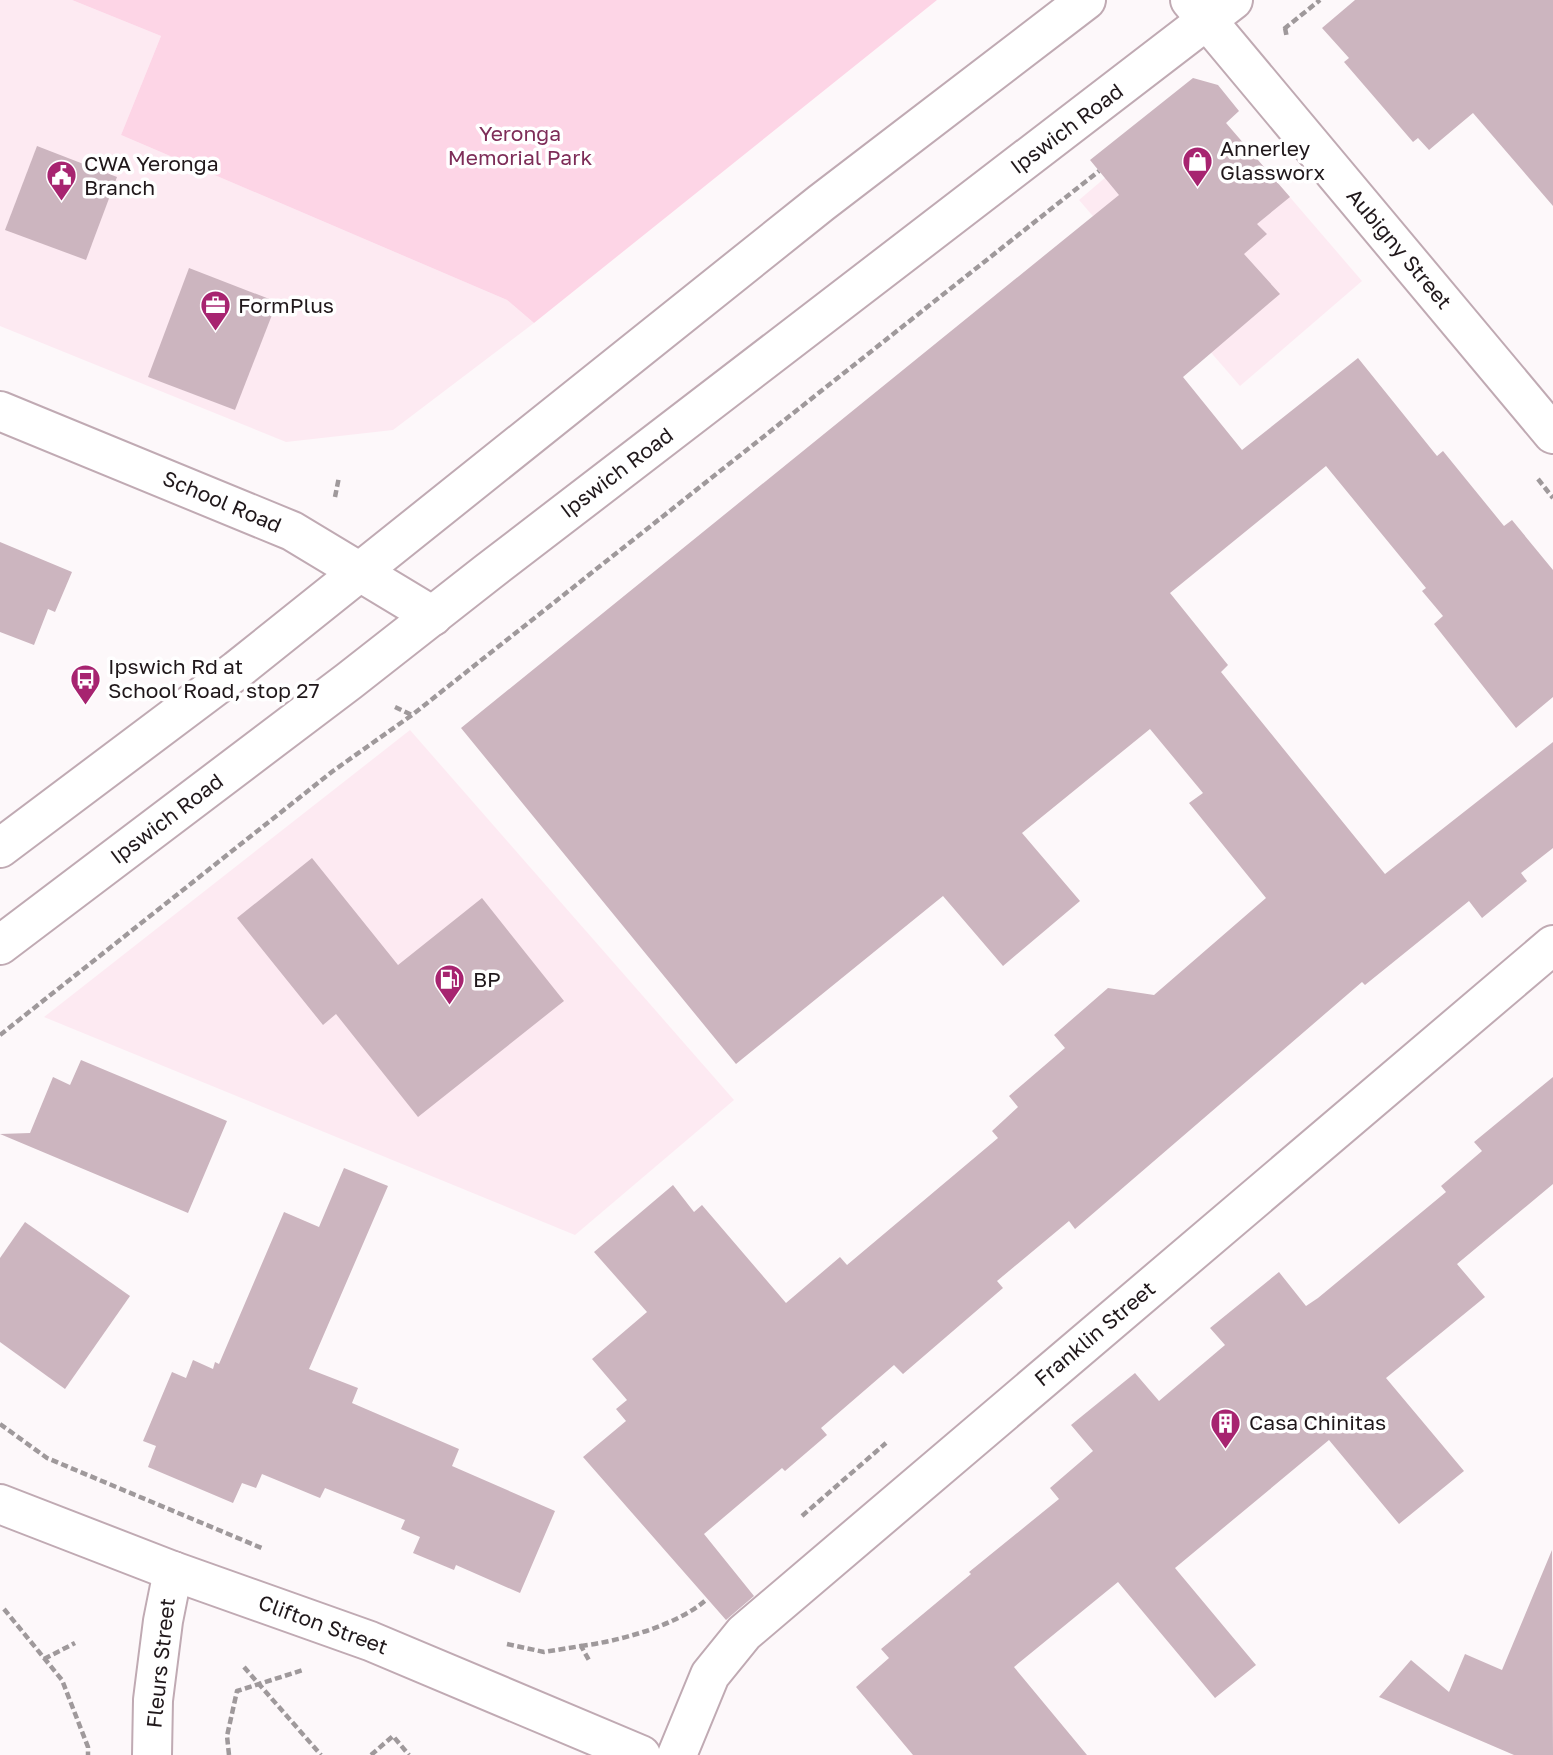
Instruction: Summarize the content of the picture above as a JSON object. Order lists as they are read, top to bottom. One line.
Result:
{"streets":{"main road":["Ipswich Road","Aubigny Street","School Road","Franklin Street","Clifton Street","Fleurs Street"]},"crossings":[["Ipswich Road","Aubigny Street"],["Ipswich Road","School Road"],["Clifton Street","Fleurs Street"]],"parks":["Yeronga Memorial Park"],"places":{"shop":["Annerley Glassworx"],"public building":["CWA Yeronga Branch"],"office":["FormPlus"],"bus stop":["Ipswich Rd at School Road, stop 27"],"fuel station":["BP"],"building":["Casa Chinitas"]}}
